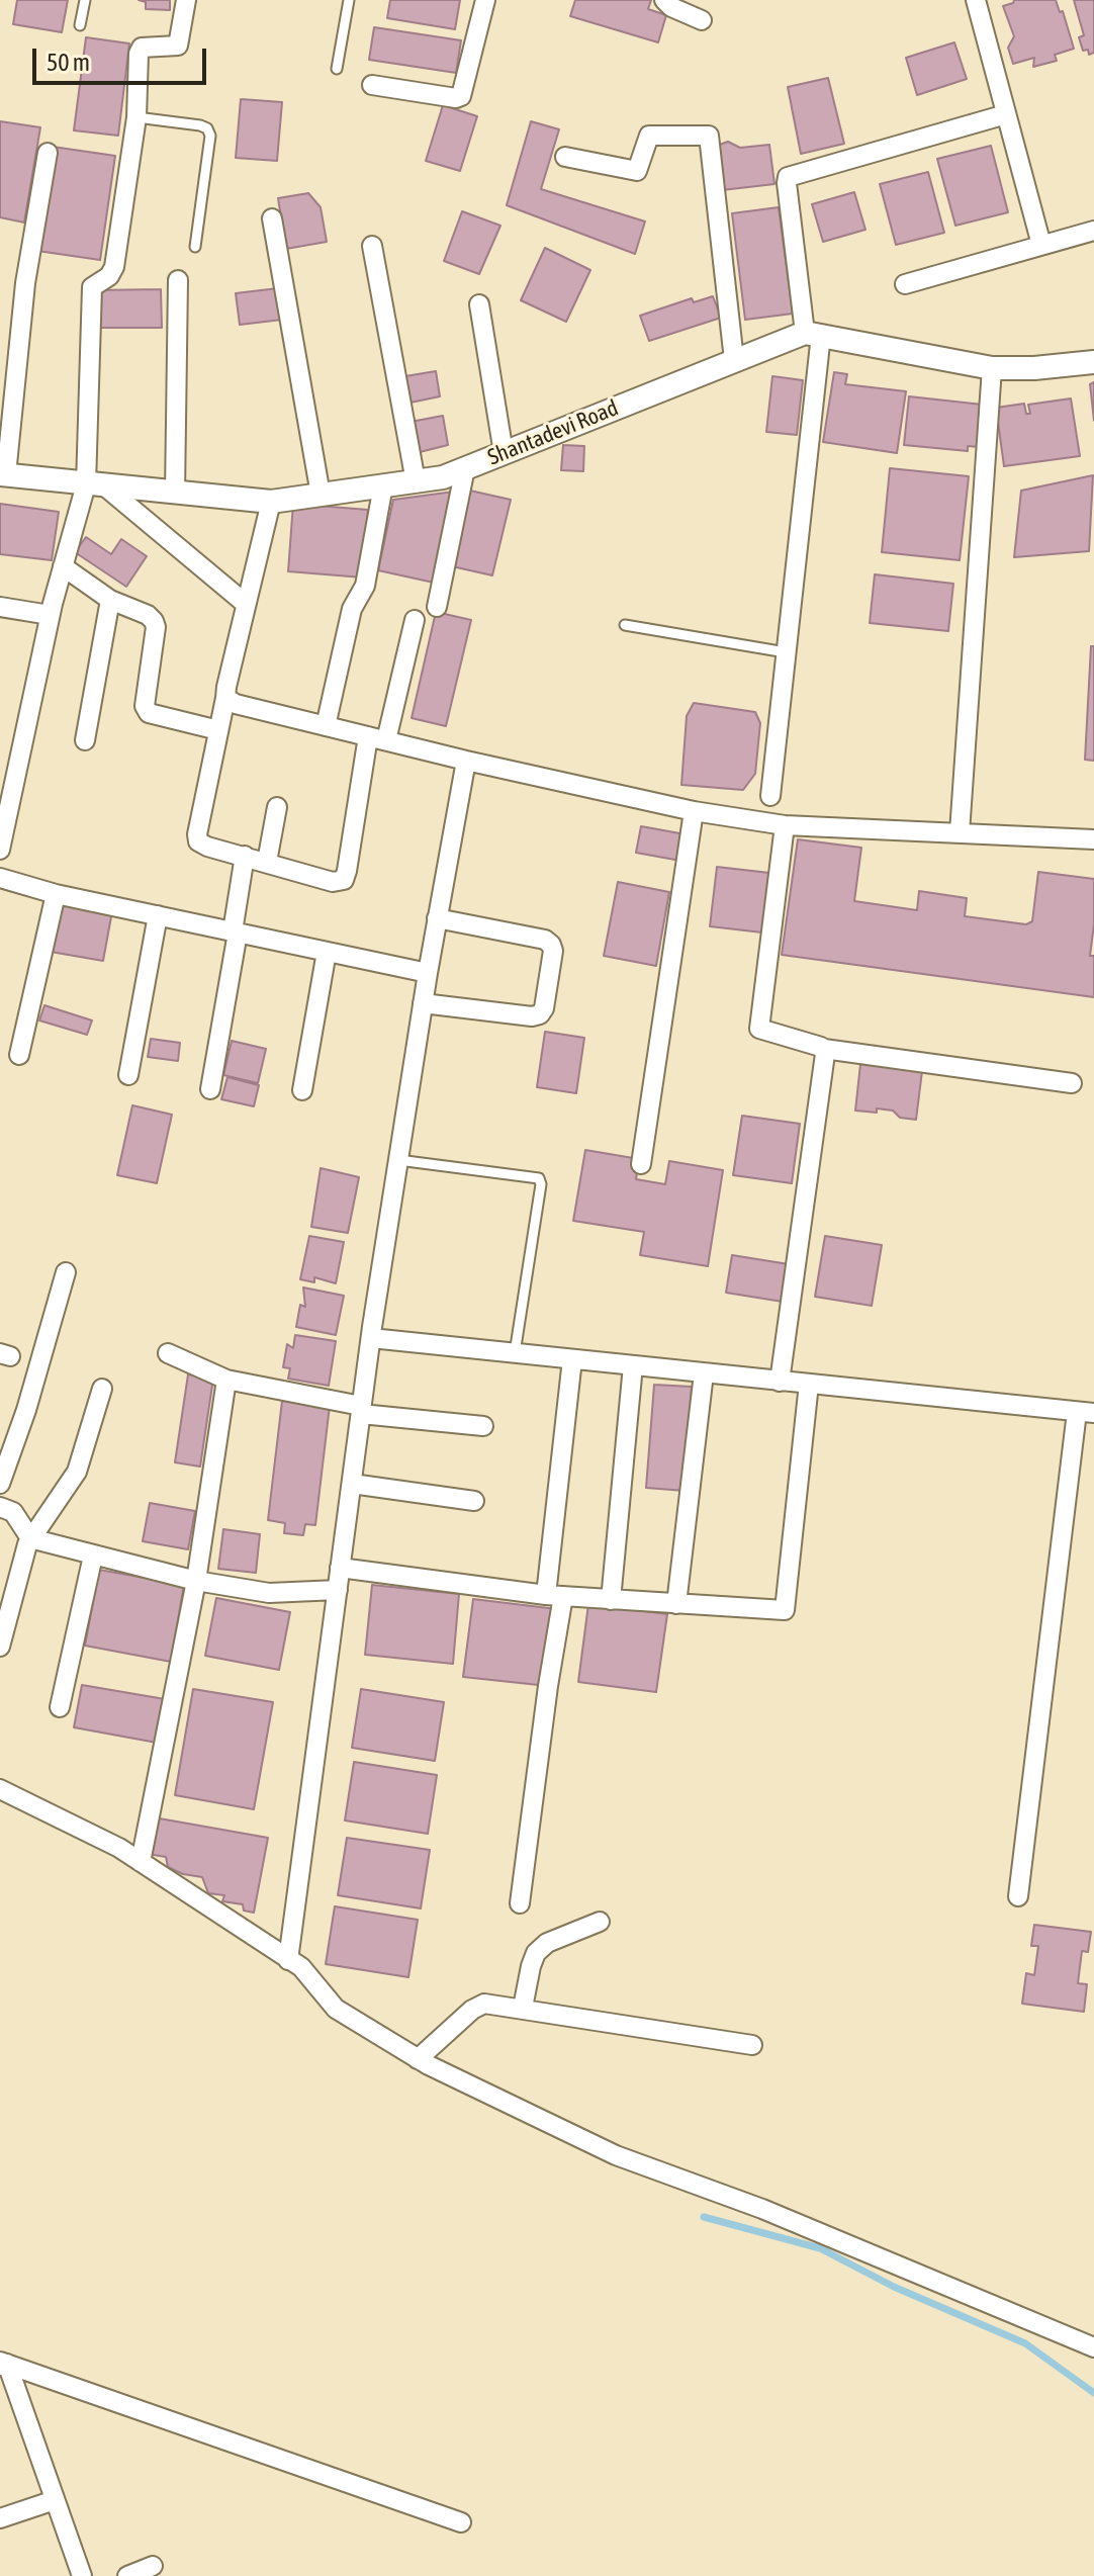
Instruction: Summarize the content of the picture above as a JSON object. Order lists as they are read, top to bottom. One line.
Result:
{"streets":{"street":["Shantadevi Road"]},"scale_bar":"50 m"}
